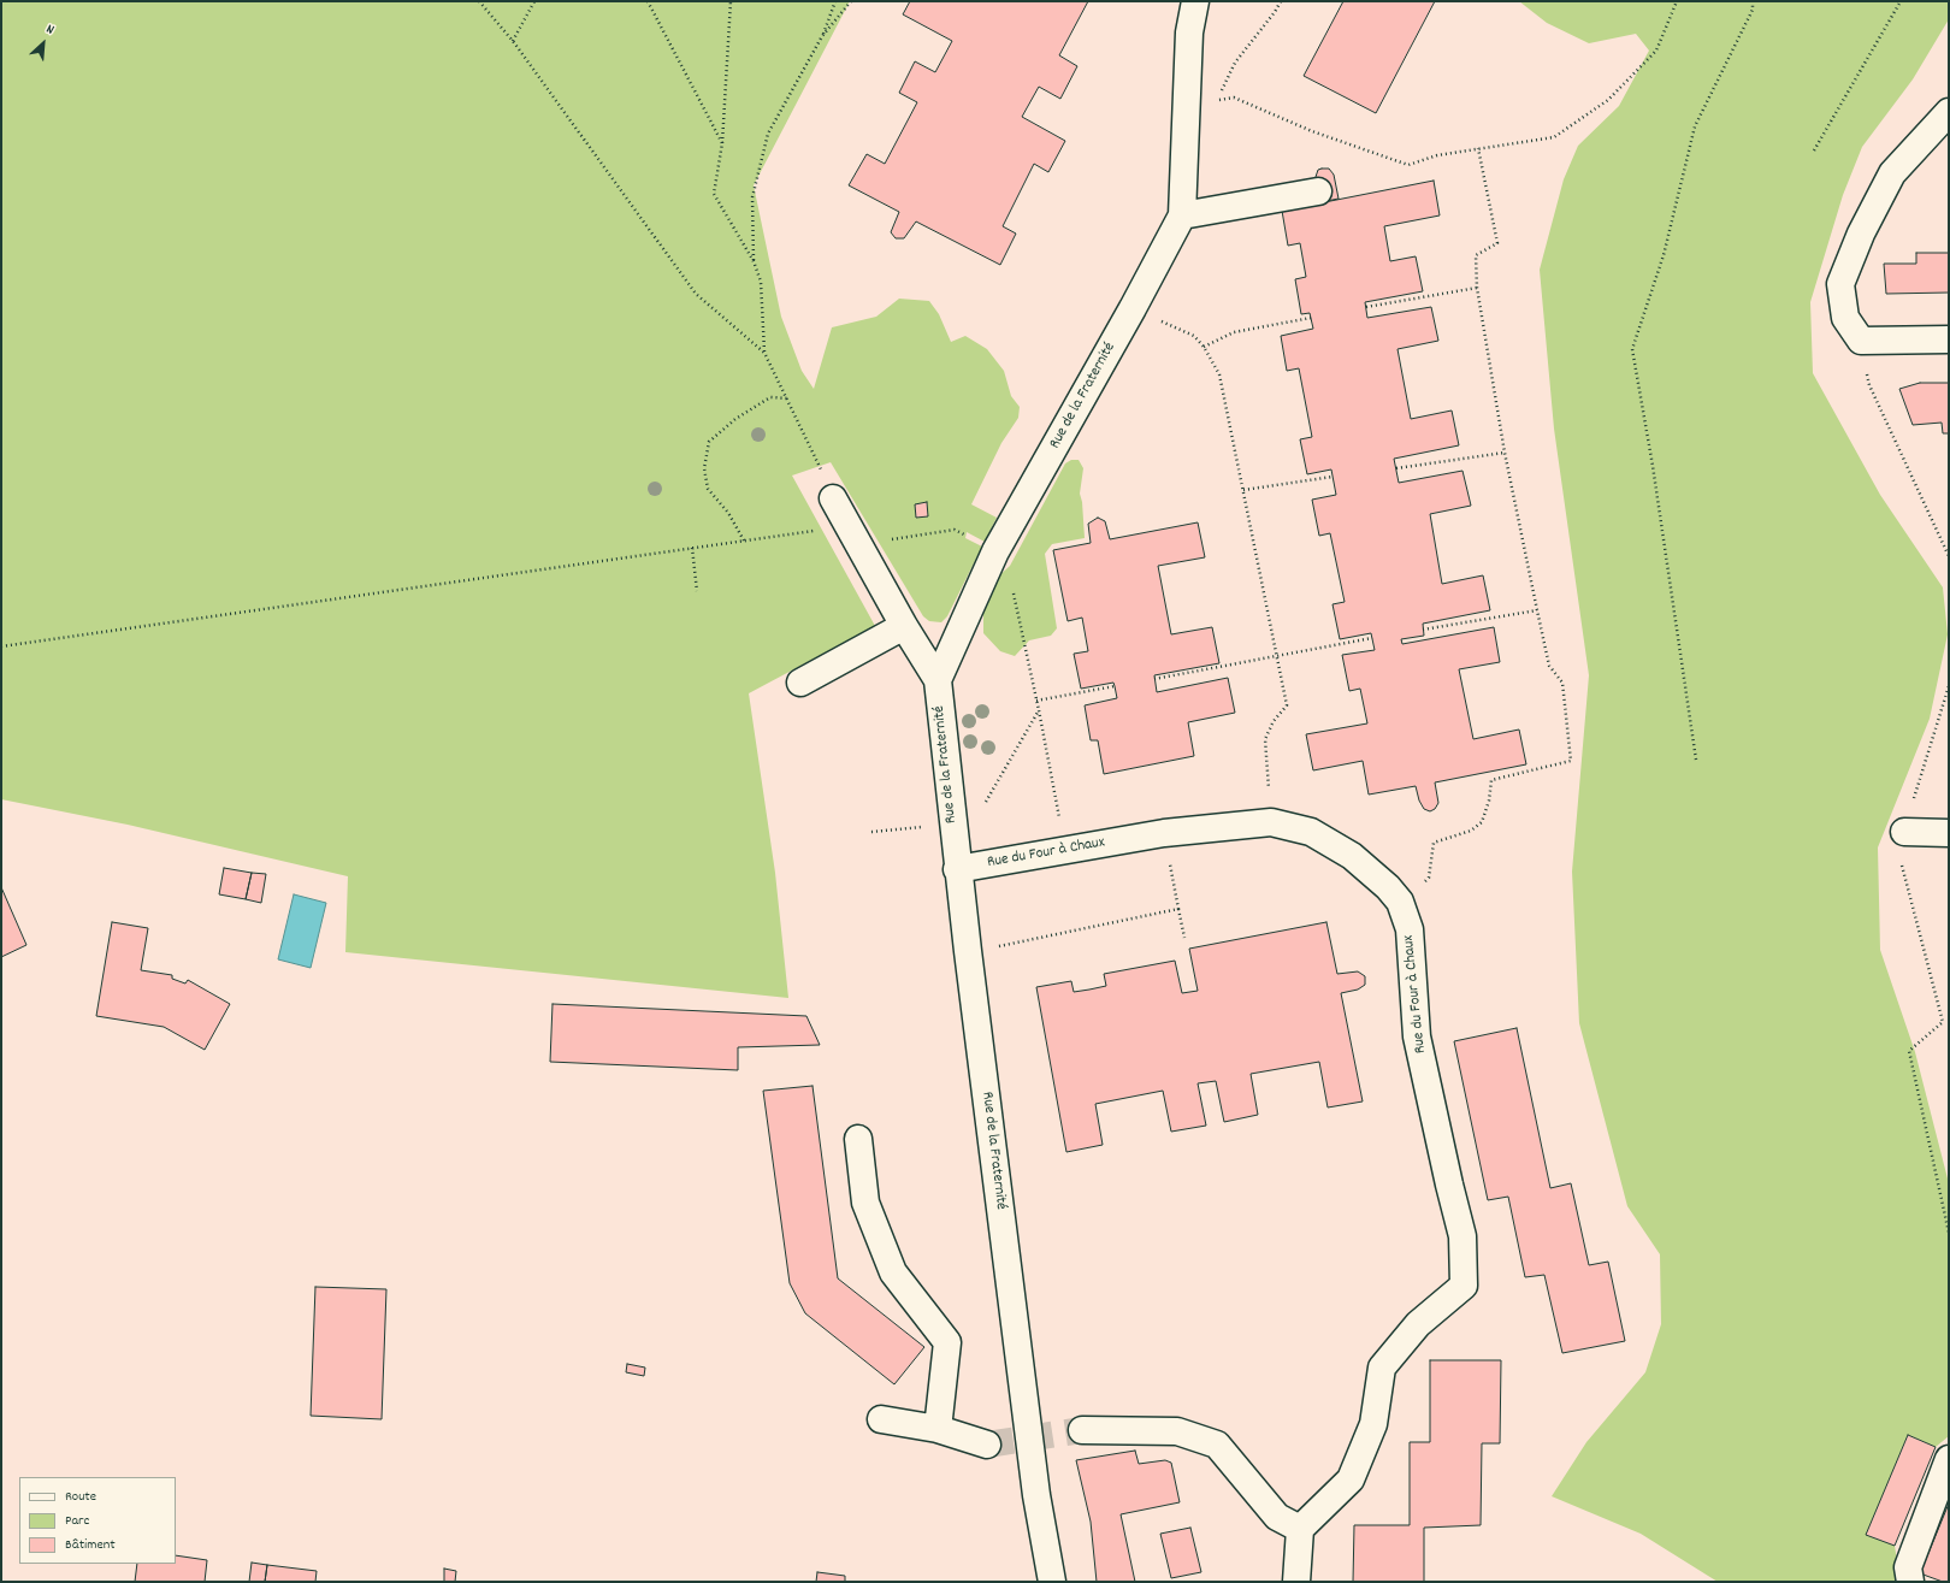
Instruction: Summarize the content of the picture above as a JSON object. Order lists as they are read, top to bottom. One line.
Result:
{"streets":{"street":["Rue de la Fraternité","Rue du Four à Chaux"]},"crossings":[["Rue de la Fraternité","Rue du Four à Chaux"]],"legend":["Route","Parc","Bâtiment"],"north":"top right"}
